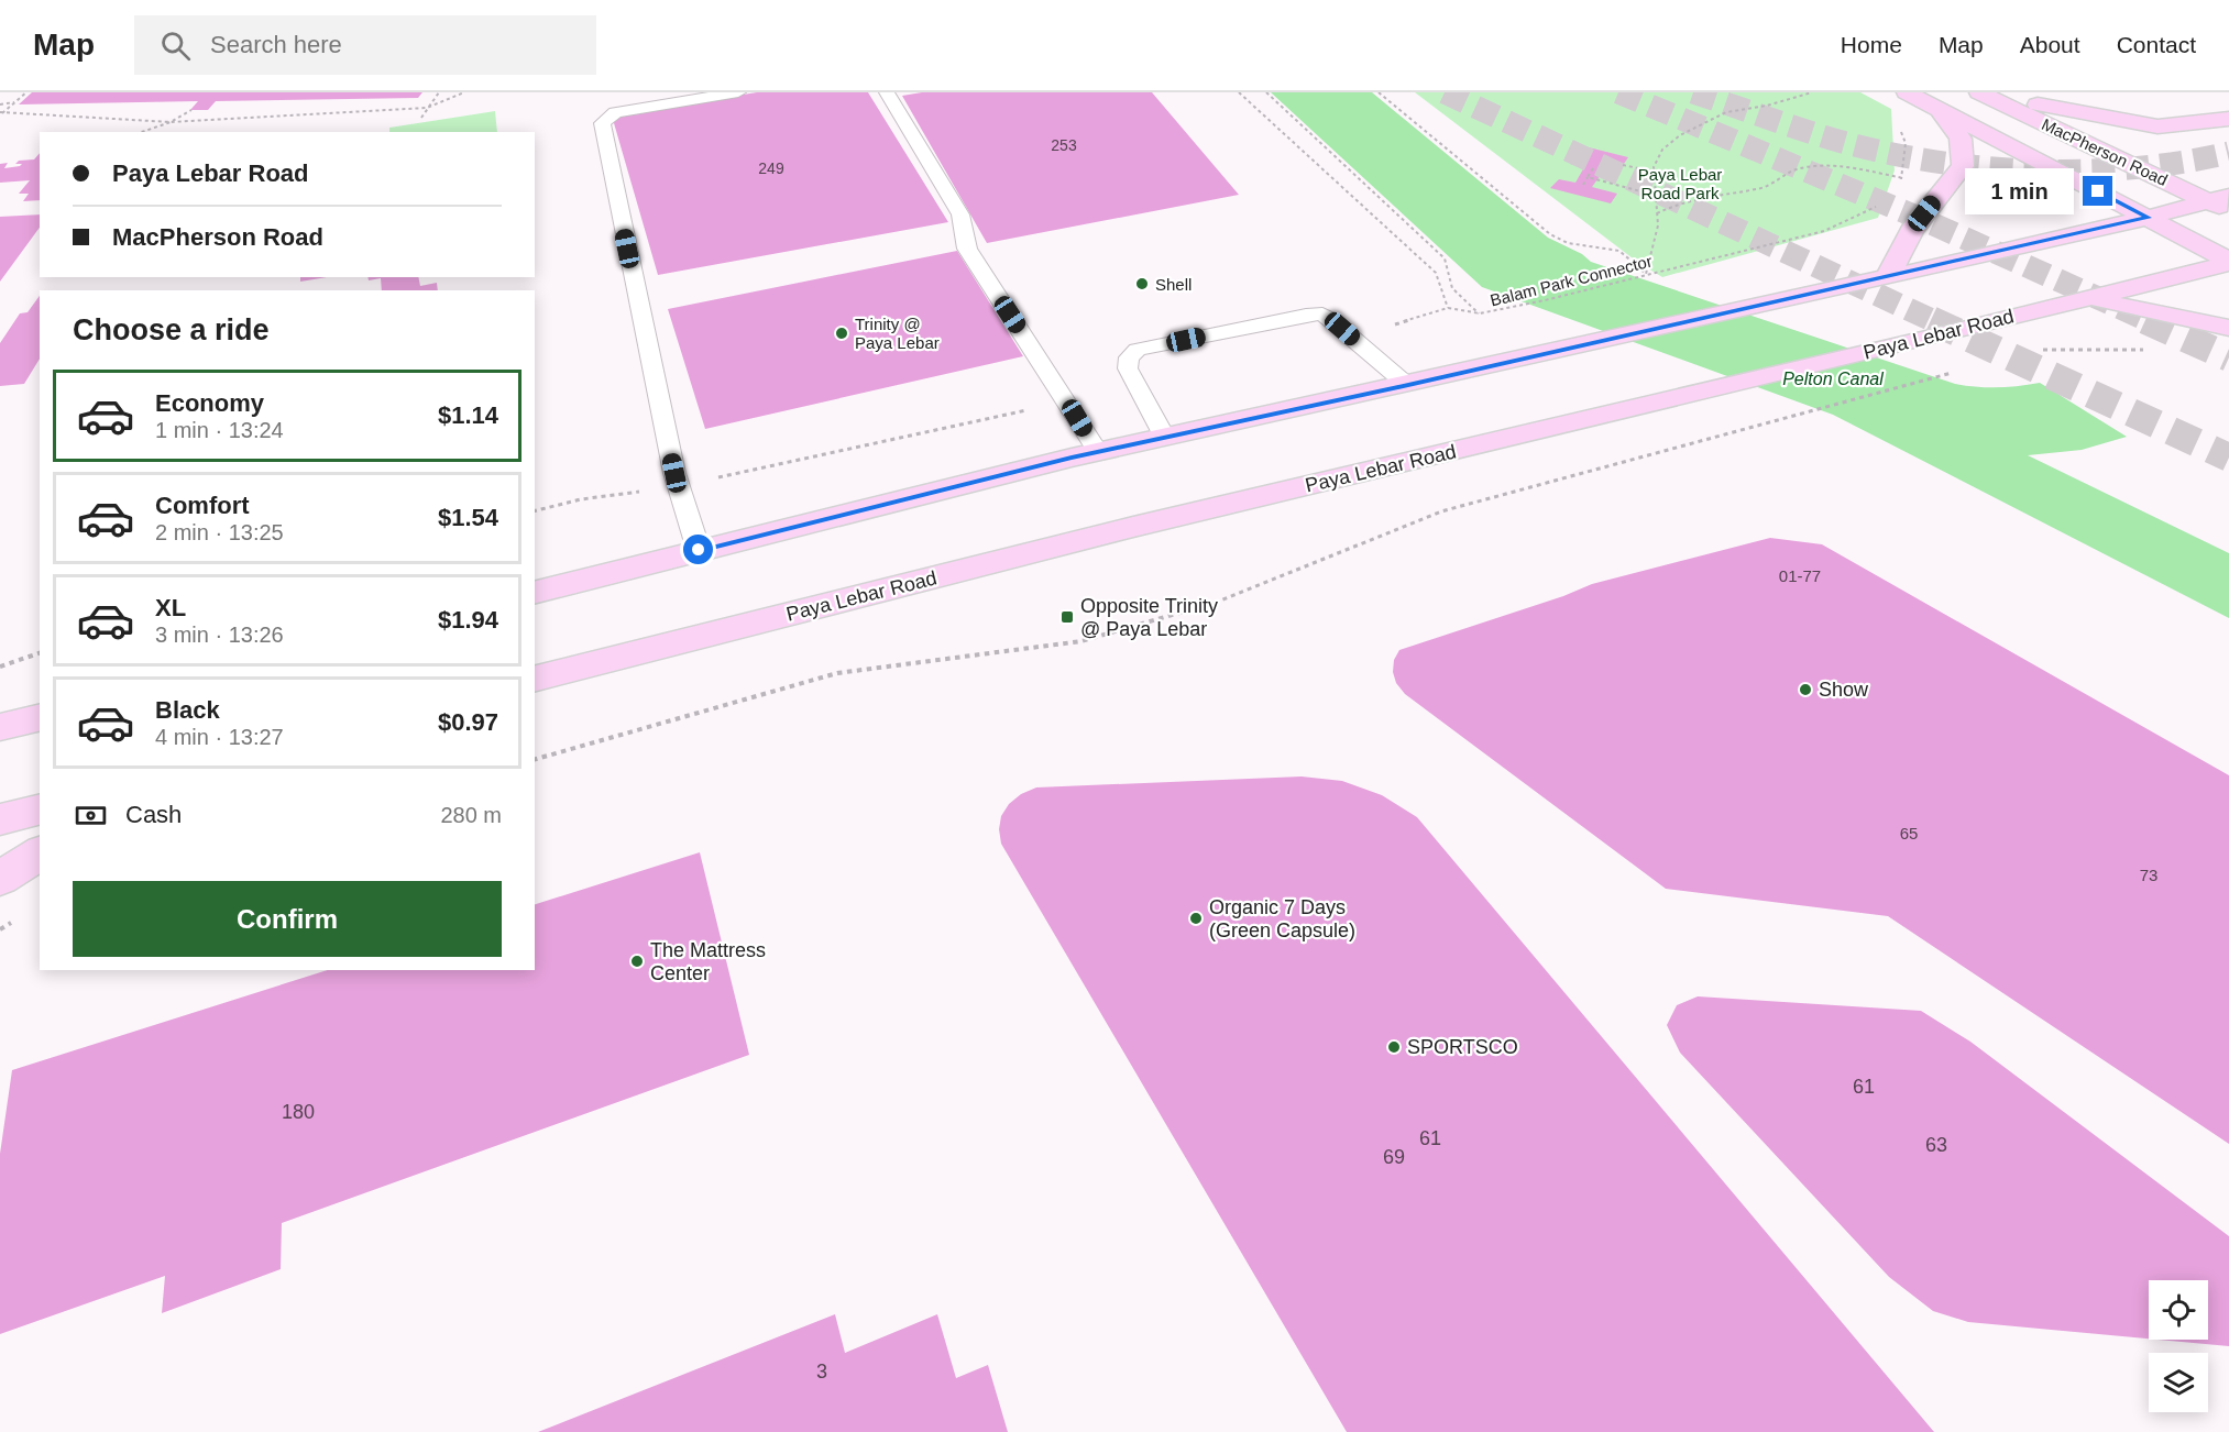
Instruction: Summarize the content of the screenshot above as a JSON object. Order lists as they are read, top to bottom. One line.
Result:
{"streets":{"main road":["MacPherson Road","Paya Lebar Road"],"path":["Balam Park Connector"]},"crossings":[["MacPherson Road","Paya Lebar Road"]],"water":["Pelton Canal"],"parks":["Paya Lebar Road Park"],"places":{"other":["Shell","Trinity @ Paya Lebar","Show","Organic 7 Days (Green Capsule)","The Mattress Center","SPORTSCO"],"transit":["Opposite Trinity @ Paya Lebar"]},"house_numbers":["253","249","01-77","65","73","61","180","61","63","69","3"],"page":{"header":"Map","search":"Search here","nav":["Home","Map","About","Contact"],"banner":["Paya Lebar Road","MacPherson Road"],"bubble":"1 min","heading":"Choose a ride","list":[{"name":"Economy","note":"1 min · 13:24","value":"$1.14"},{"name":"Comfort","note":"2 min · 13:25","value":"$1.54"},{"name":"XL","note":"3 min · 13:26","value":"$1.94"},{"name":"Black","note":"4 min · 13:27","value":"$0.97"}],"pay":["Cash","280 m"],"buttons":"Confirm"}}
